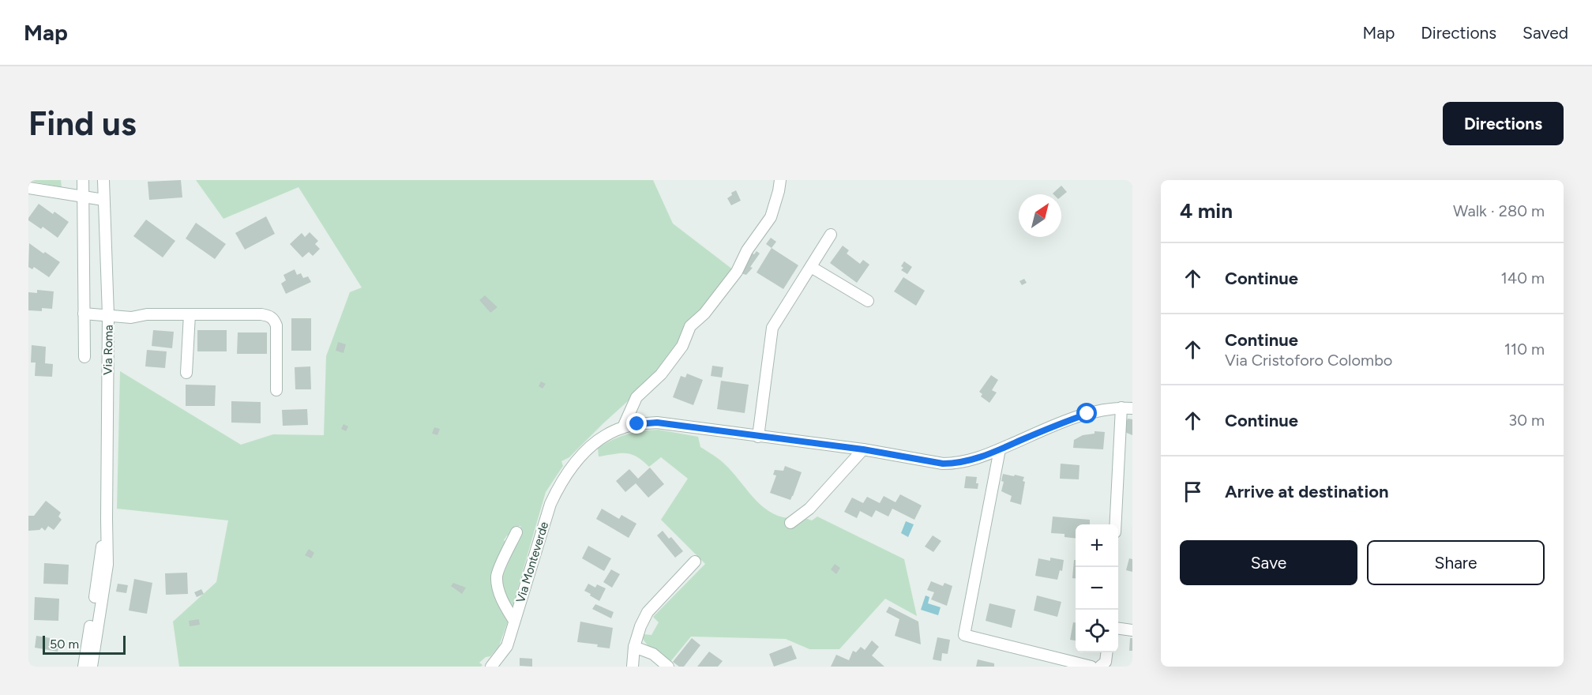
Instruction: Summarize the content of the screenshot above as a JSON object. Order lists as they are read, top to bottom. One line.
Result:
{"streets":{"street":["Via Roma","Via Monteverde"]},"scale_bar":"50 m","north":"top right","page":{"header":"Map","nav":["Map","Directions","Saved"],"buttons":["Directions",["Save","Share"]],"title":"Find us","heading":["4 min","Walk · 280 m"],"list":[["Continue","140 m"],["Continue","Via Cristoforo Colombo","110 m"],["Continue","30 m"],"Arrive at destination"],"map_buttons":["+","−"],"scale":"50 m"}}
